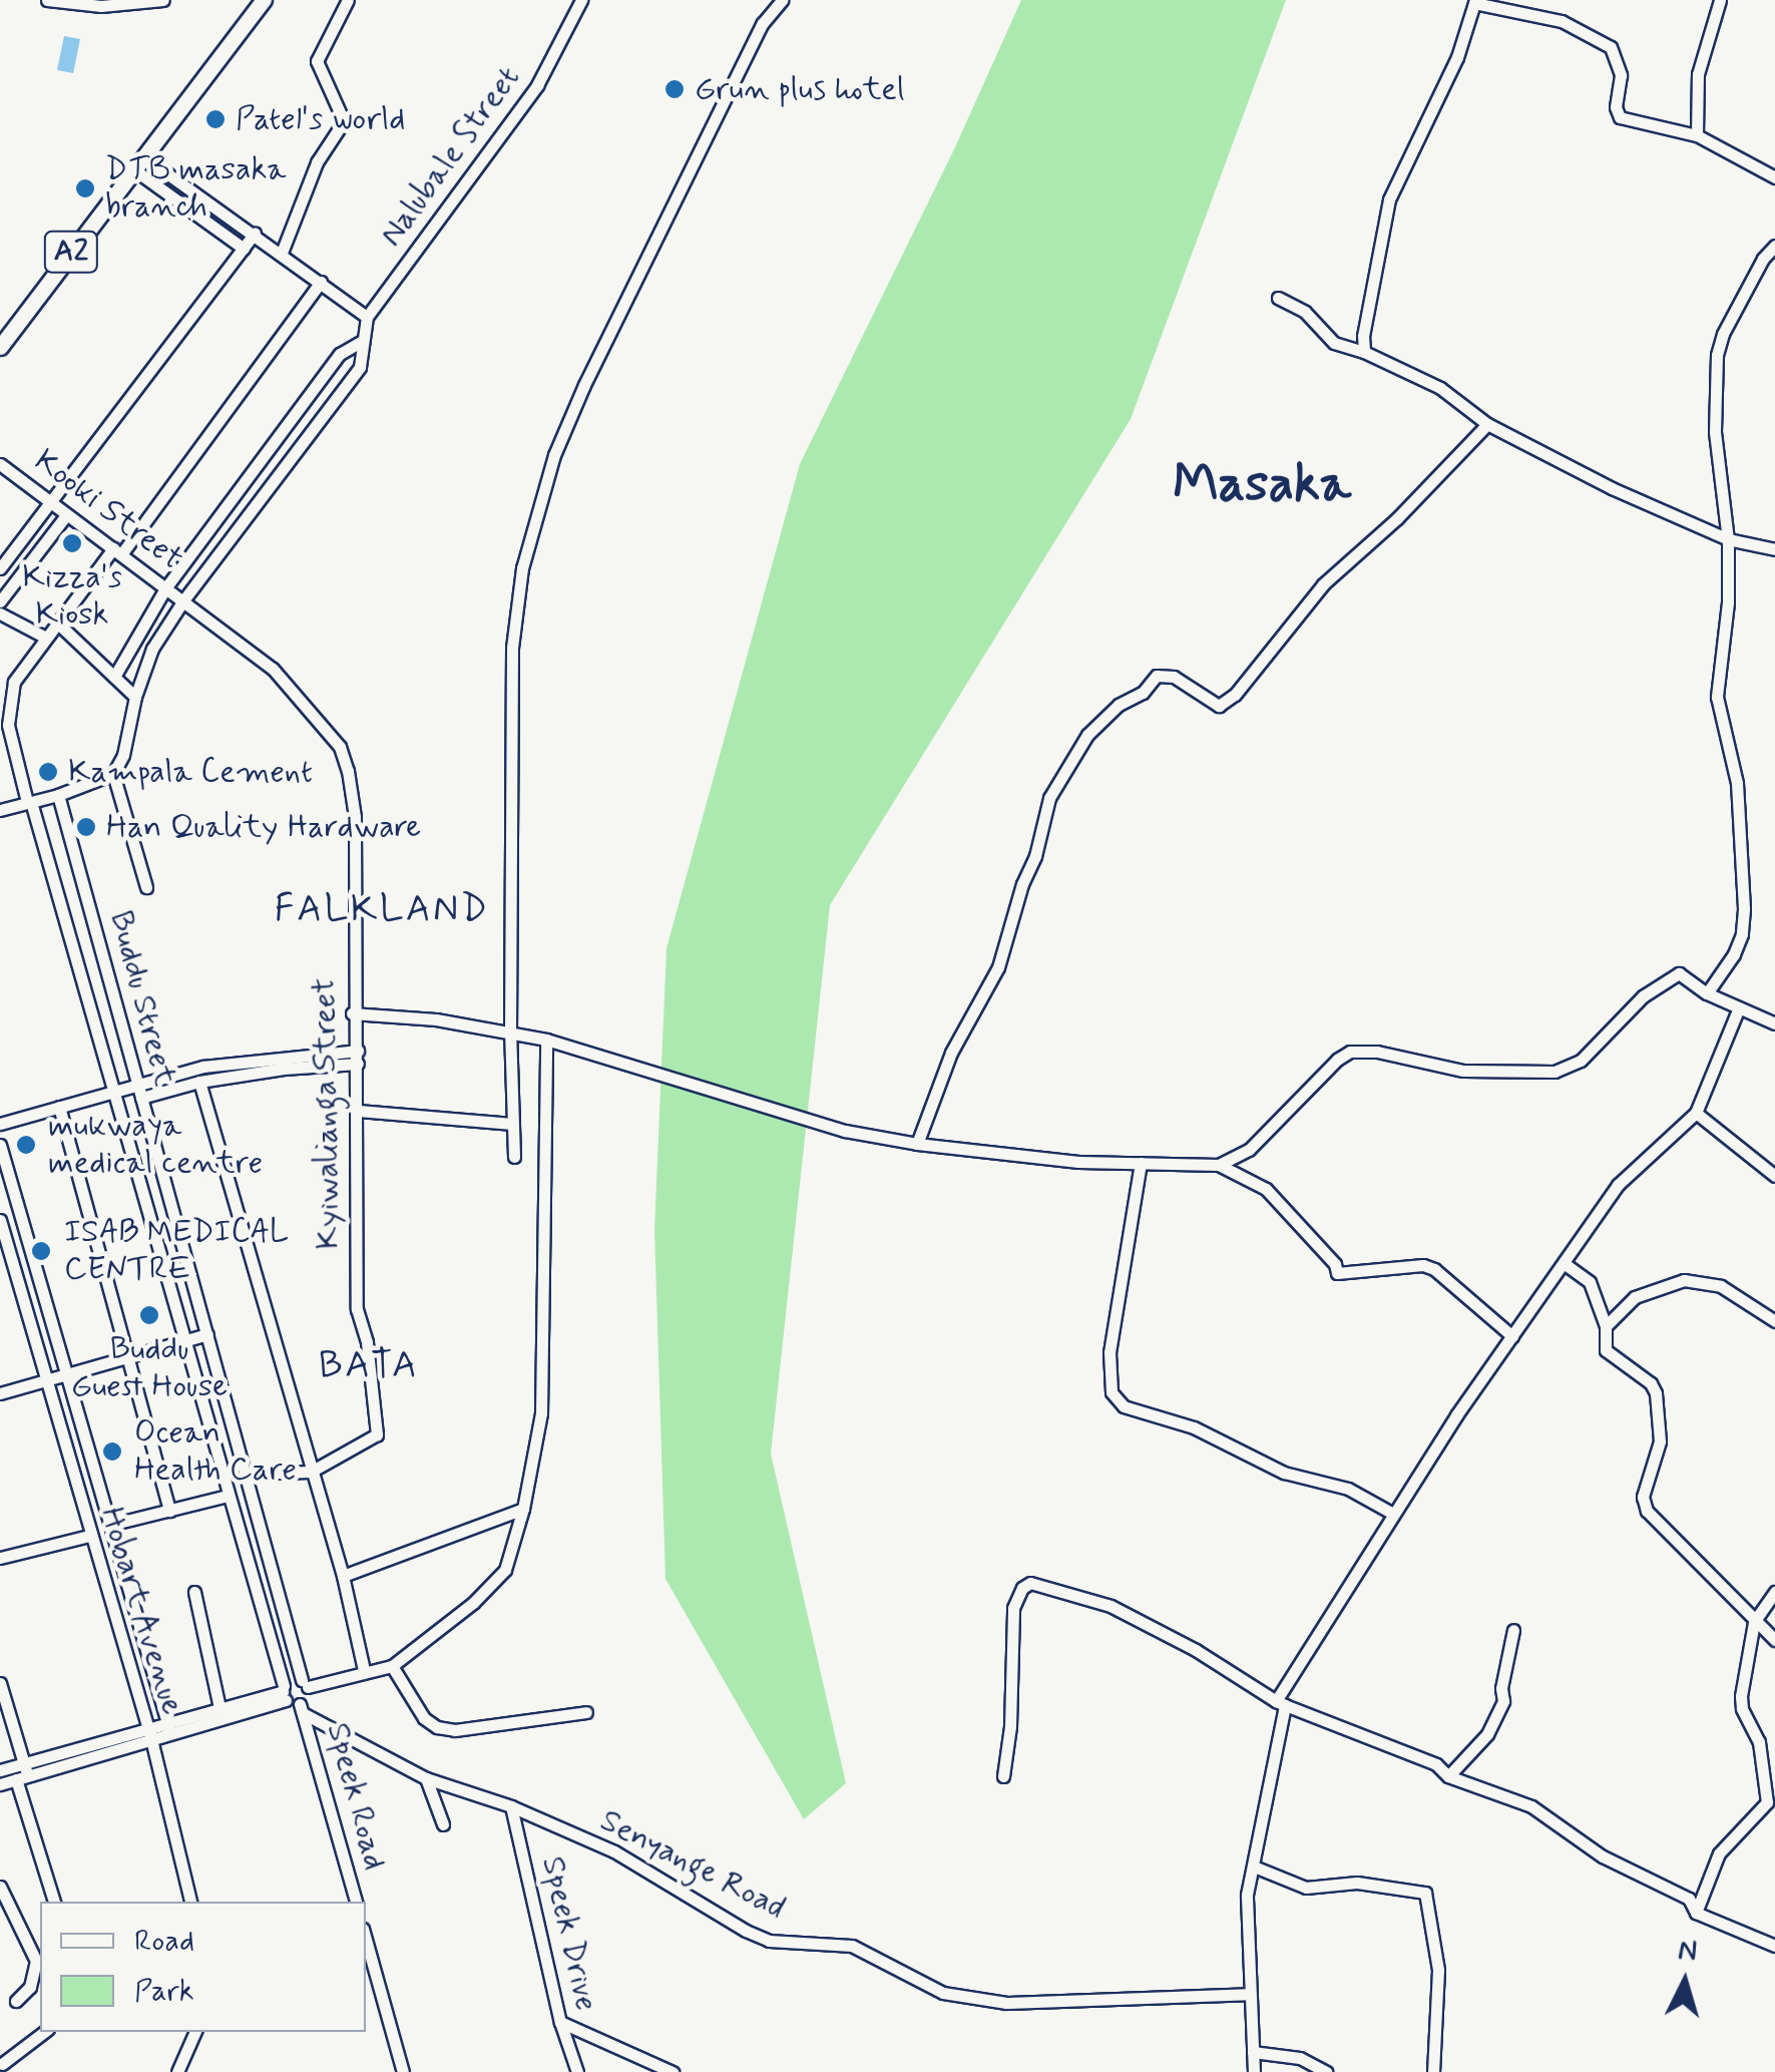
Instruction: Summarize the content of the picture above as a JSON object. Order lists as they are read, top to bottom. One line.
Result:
{"streets":{"main road":["A2"],"street":["Nalubale Street","Kooki Street","Buddu Street","Kyiwalianga Street","Hobart Avenue","Speek Road","Senyange Road","Speek Drive"]},"crossings":[["Nalubale Street","Kooki Street"],["Nalubale Street","Kyiwalianga Street"],["Kooki Street","Kyiwalianga Street"],["Buddu Street","Kyiwalianga Street"],["Speek Road","Senyange Road"],["Senyange Road","Speek Drive"]],"districts":["Masaka","FALKLAND","BATA"],"places":["Grun plus hotel","Patel's world","DTB masaka branch","Kizza's Kiosk","Kampala Cement","Han Quality Hardware","mukwaya medical centre","ISAB MEDICAL CENTRE","Buddu Guest House","Ocean Health Care"],"legend":["Road","Park"],"north":"top"}
